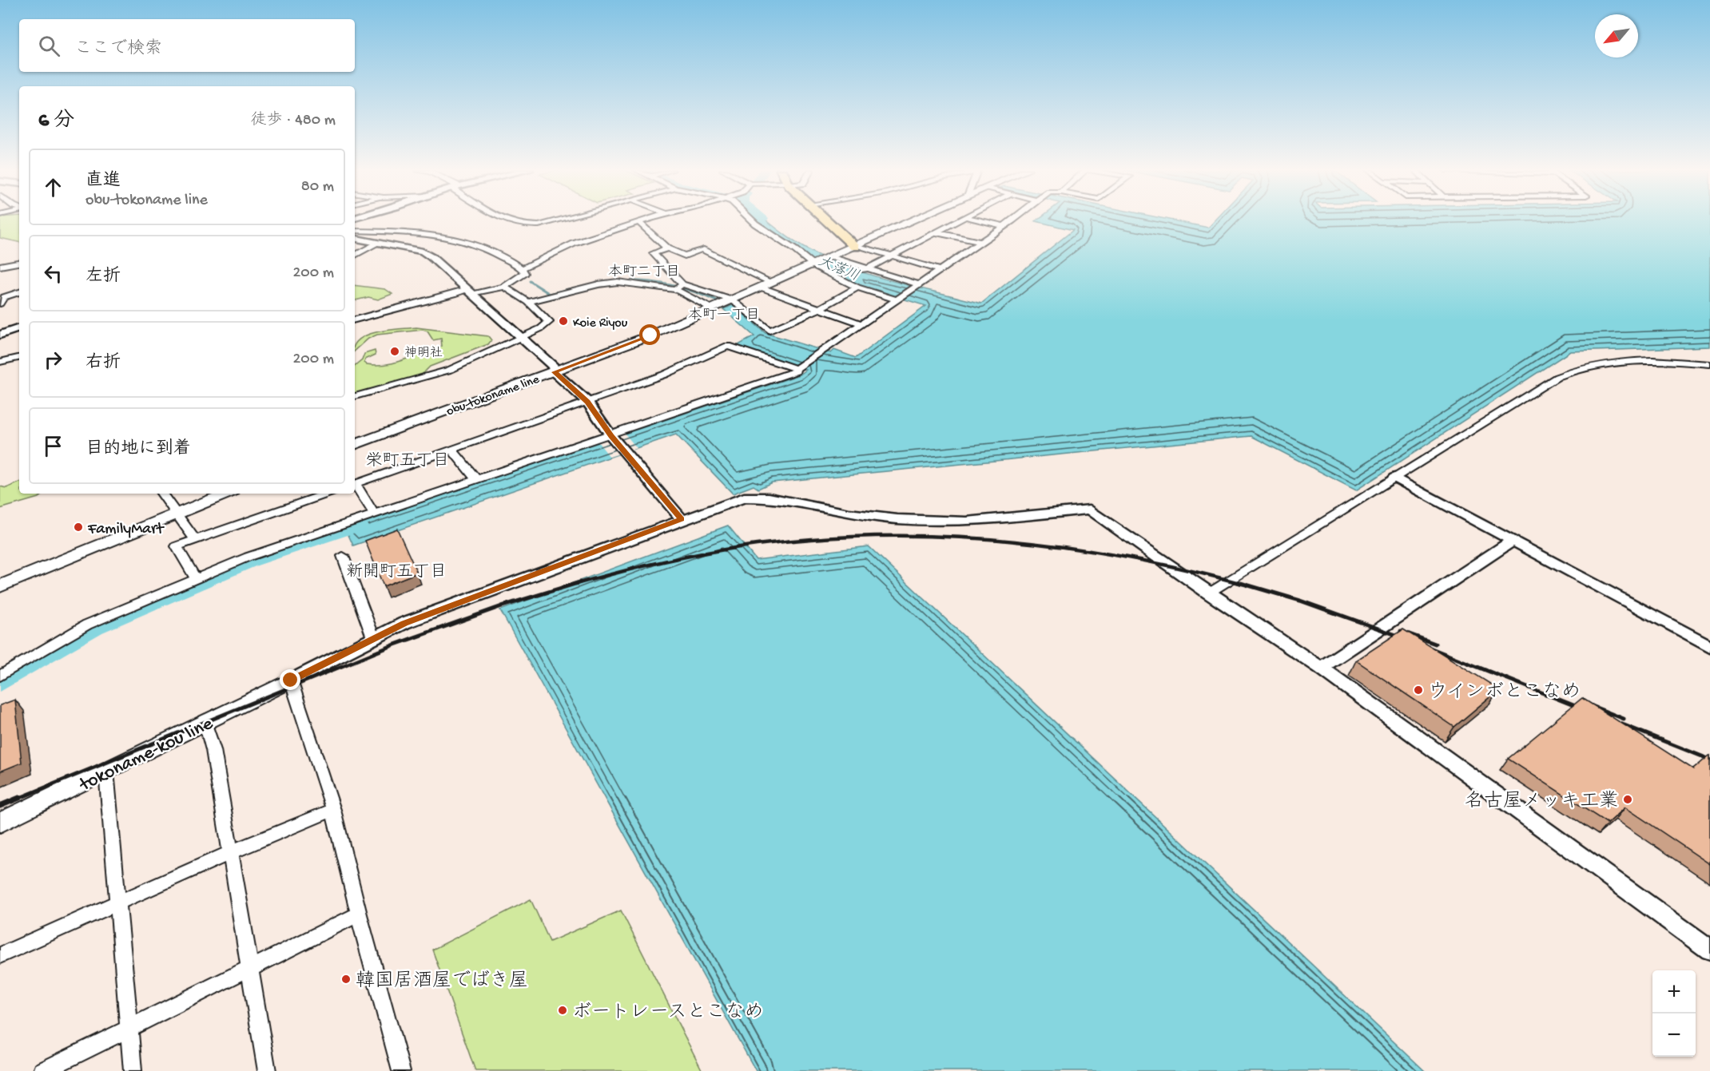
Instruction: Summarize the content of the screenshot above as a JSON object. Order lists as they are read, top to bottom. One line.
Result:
{"streets":{"main road":["obu-tokoname line","tokoname-kou line"]},"districts":["本町二丁目","本町一丁目","栄町五丁目","新開町五丁目"],"water":["大落川"],"places":["Koie Riyou","神明社","FamilyMart","ウインボとこなめ","名古屋メッキ工業","韓国居酒屋でばき屋","ボートレースとこなめ"],"north":"bottom left","page":{"search":"ここで検索","heading":["6 分","徒歩 · 480 m"],"list":[["直進","obu-tokoname line","80 m"],["左折","200 m"],["右折","200 m"],"目的地に到着"],"map_buttons":["+","−"]}}
